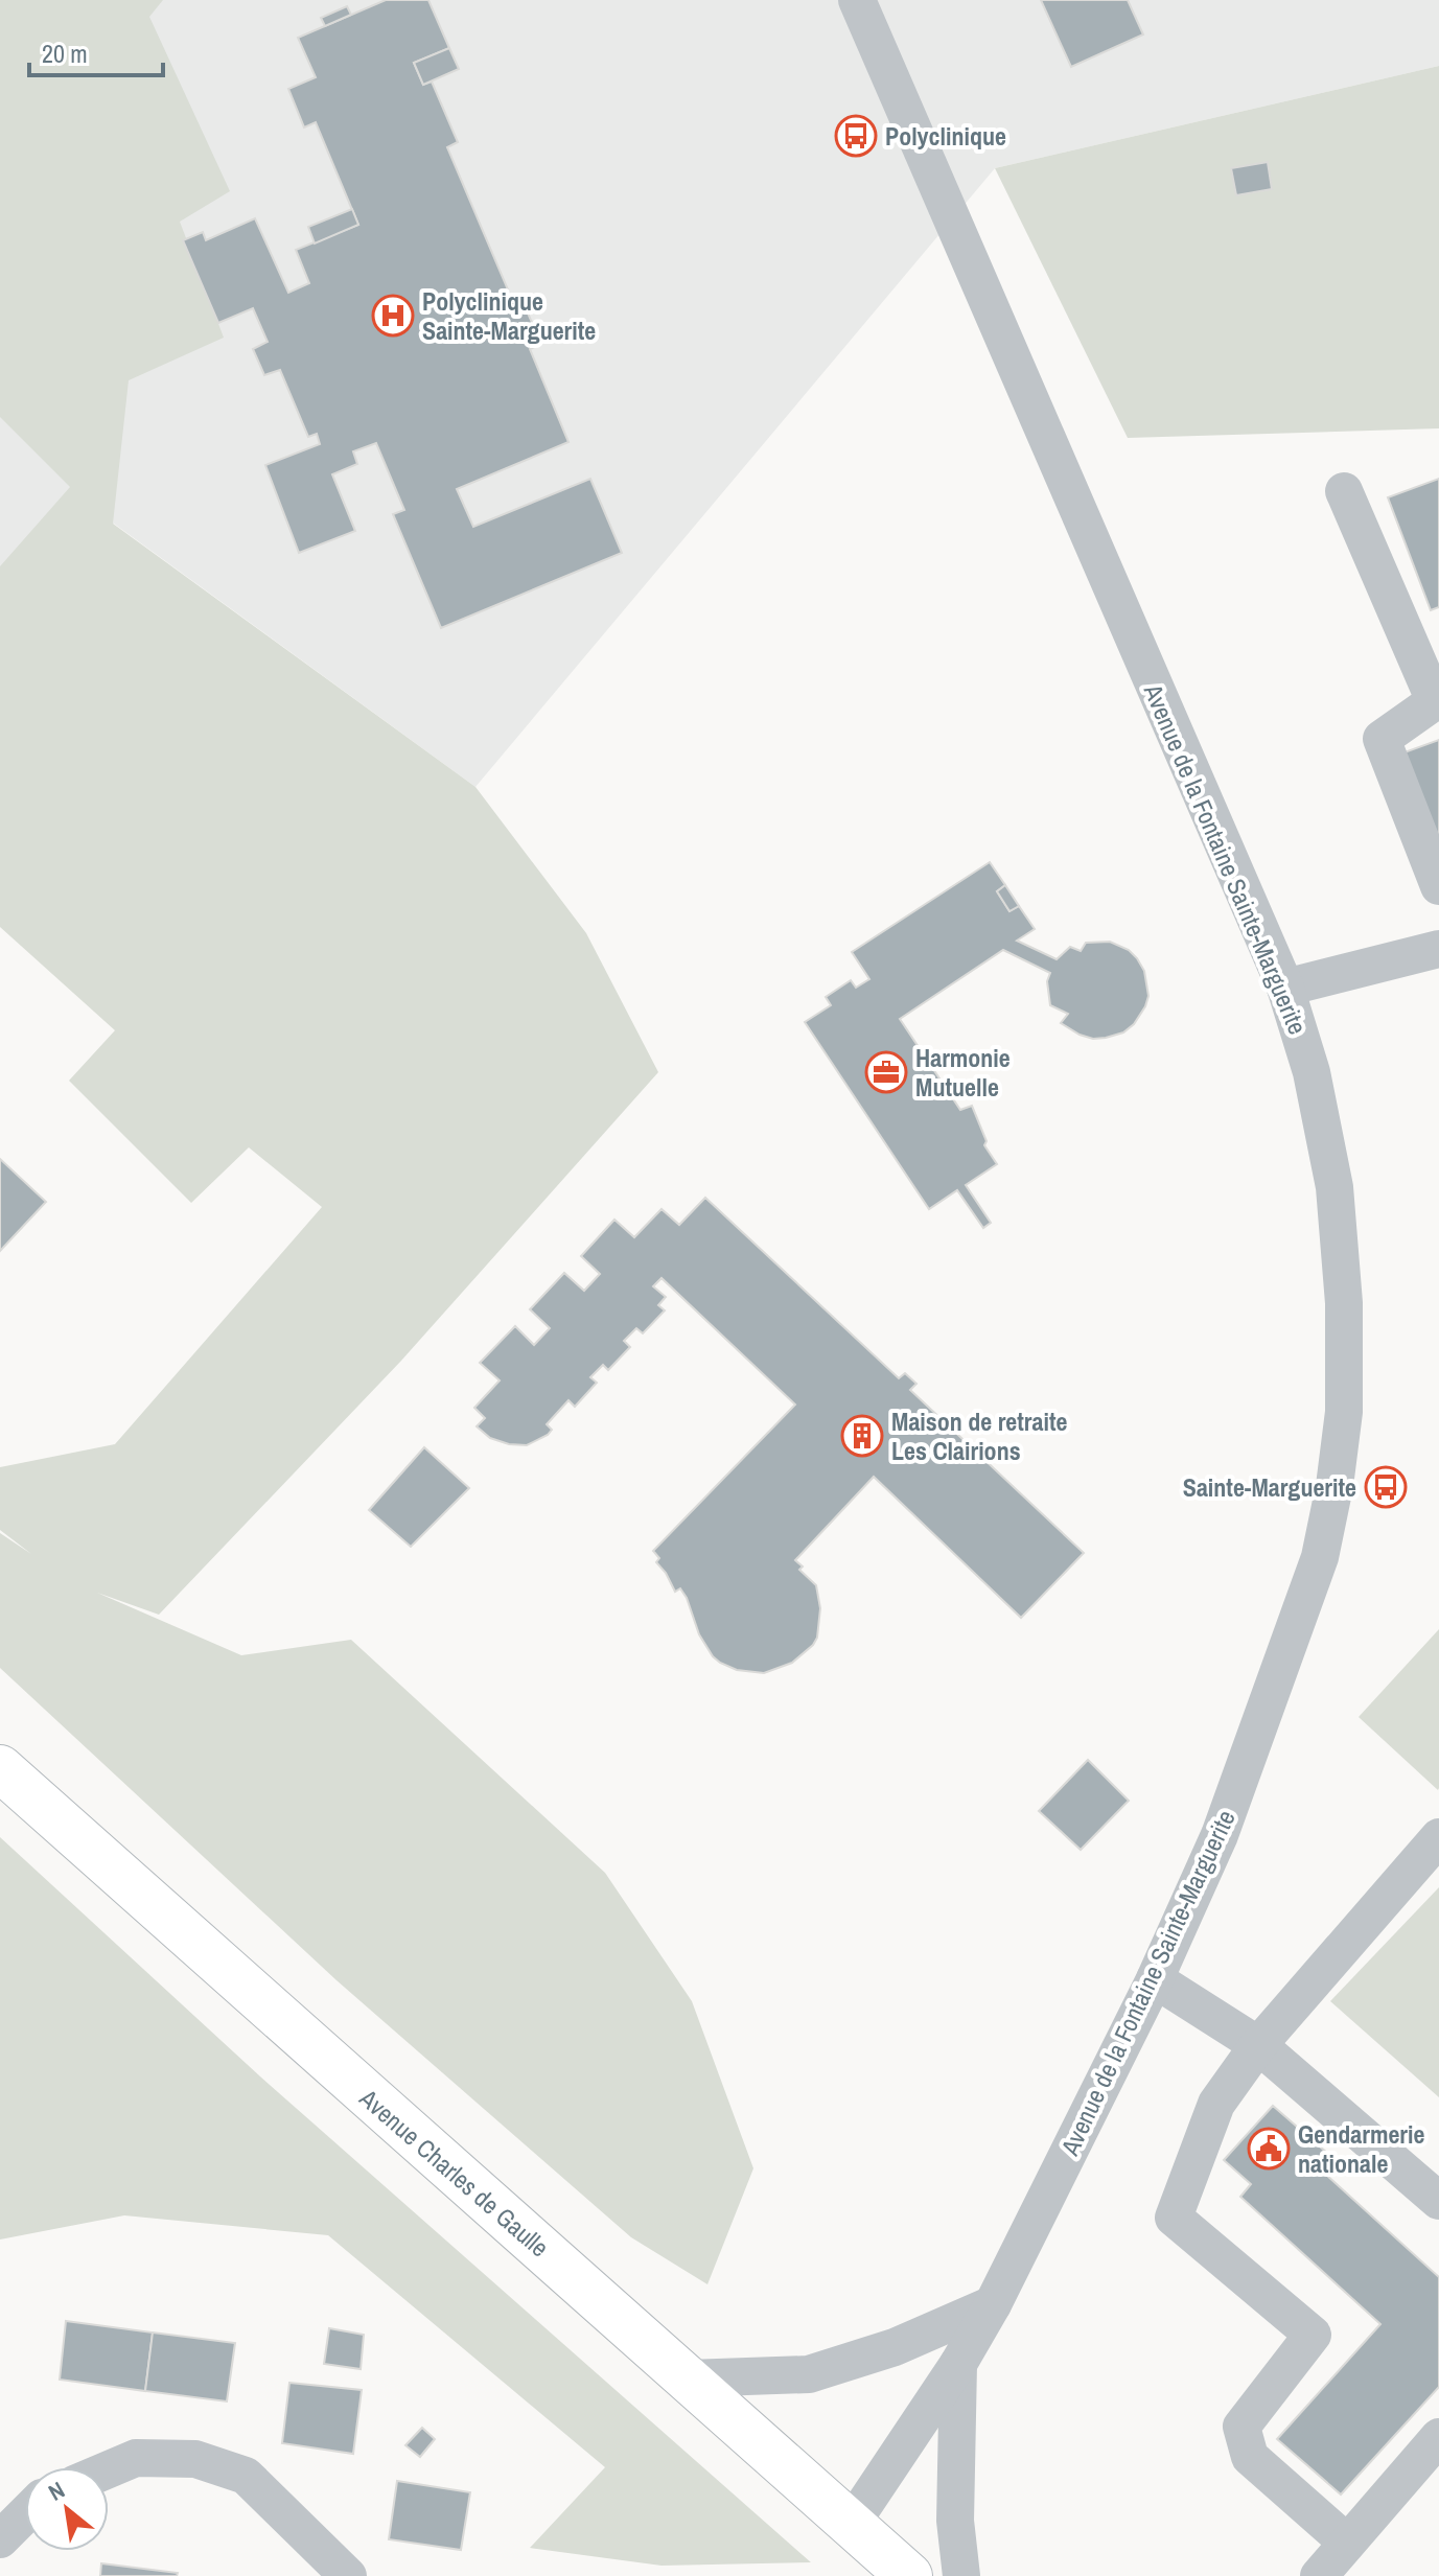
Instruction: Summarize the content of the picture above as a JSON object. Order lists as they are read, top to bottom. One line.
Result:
{"streets":{"main road":["Avenue Charles de Gaulle"],"street":["Avenue de la Fontaine Sainte-Marguerite"]},"crossings":[["Avenue de la Fontaine Sainte-Marguerite","Avenue Charles de Gaulle"]],"places":{"bus stop":["Polyclinique","Sainte-Marguerite"],"hospital":["Polyclinique Sainte-Marguerite"],"office":["Harmonie Mutuelle"],"building":["Maison de retraite Les Clairions"],"public building":["Gendarmerie nationale"]},"scale_bar":"20 m","north":"top left"}
